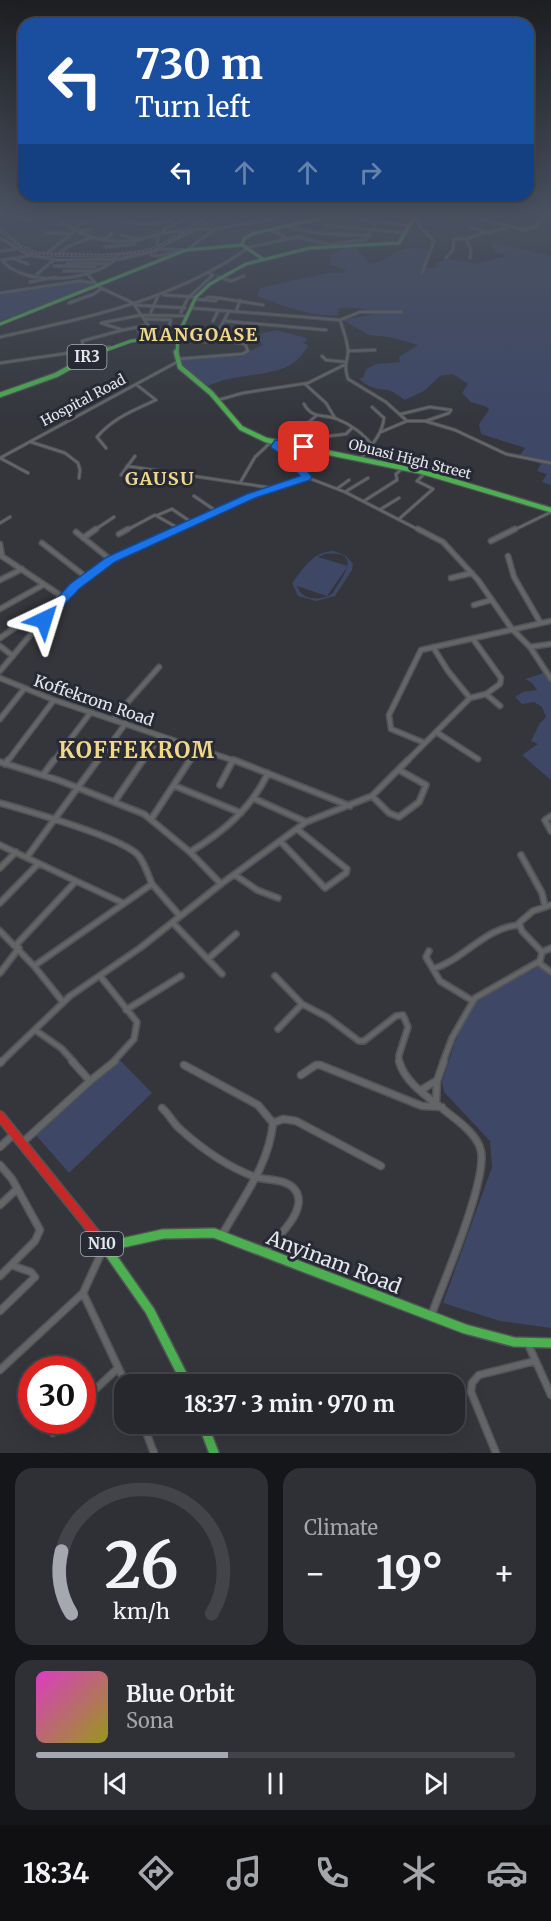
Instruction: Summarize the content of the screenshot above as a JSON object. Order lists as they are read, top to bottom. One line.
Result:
{"streets":{"street":["IR3","Hospital Road","Obuasi High Street","Koffekrom Road","N10","Anyinam Road"]},"crossings":[["Hospital Road","Obuasi High Street"],["N10","Anyinam Road"]],"districts":["MANGOASE","GAUSU","KOFFEKROM"],"page":{"turn":["730 m","Turn left"],"limit":"30","trip":"18:37 · 3 min · 970 m","tile":"Climate","heat":["−","19°","+"],"song":["Blue Orbit","Sona"],"tabs":"18:34","gauge":["26","km/h"]}}
